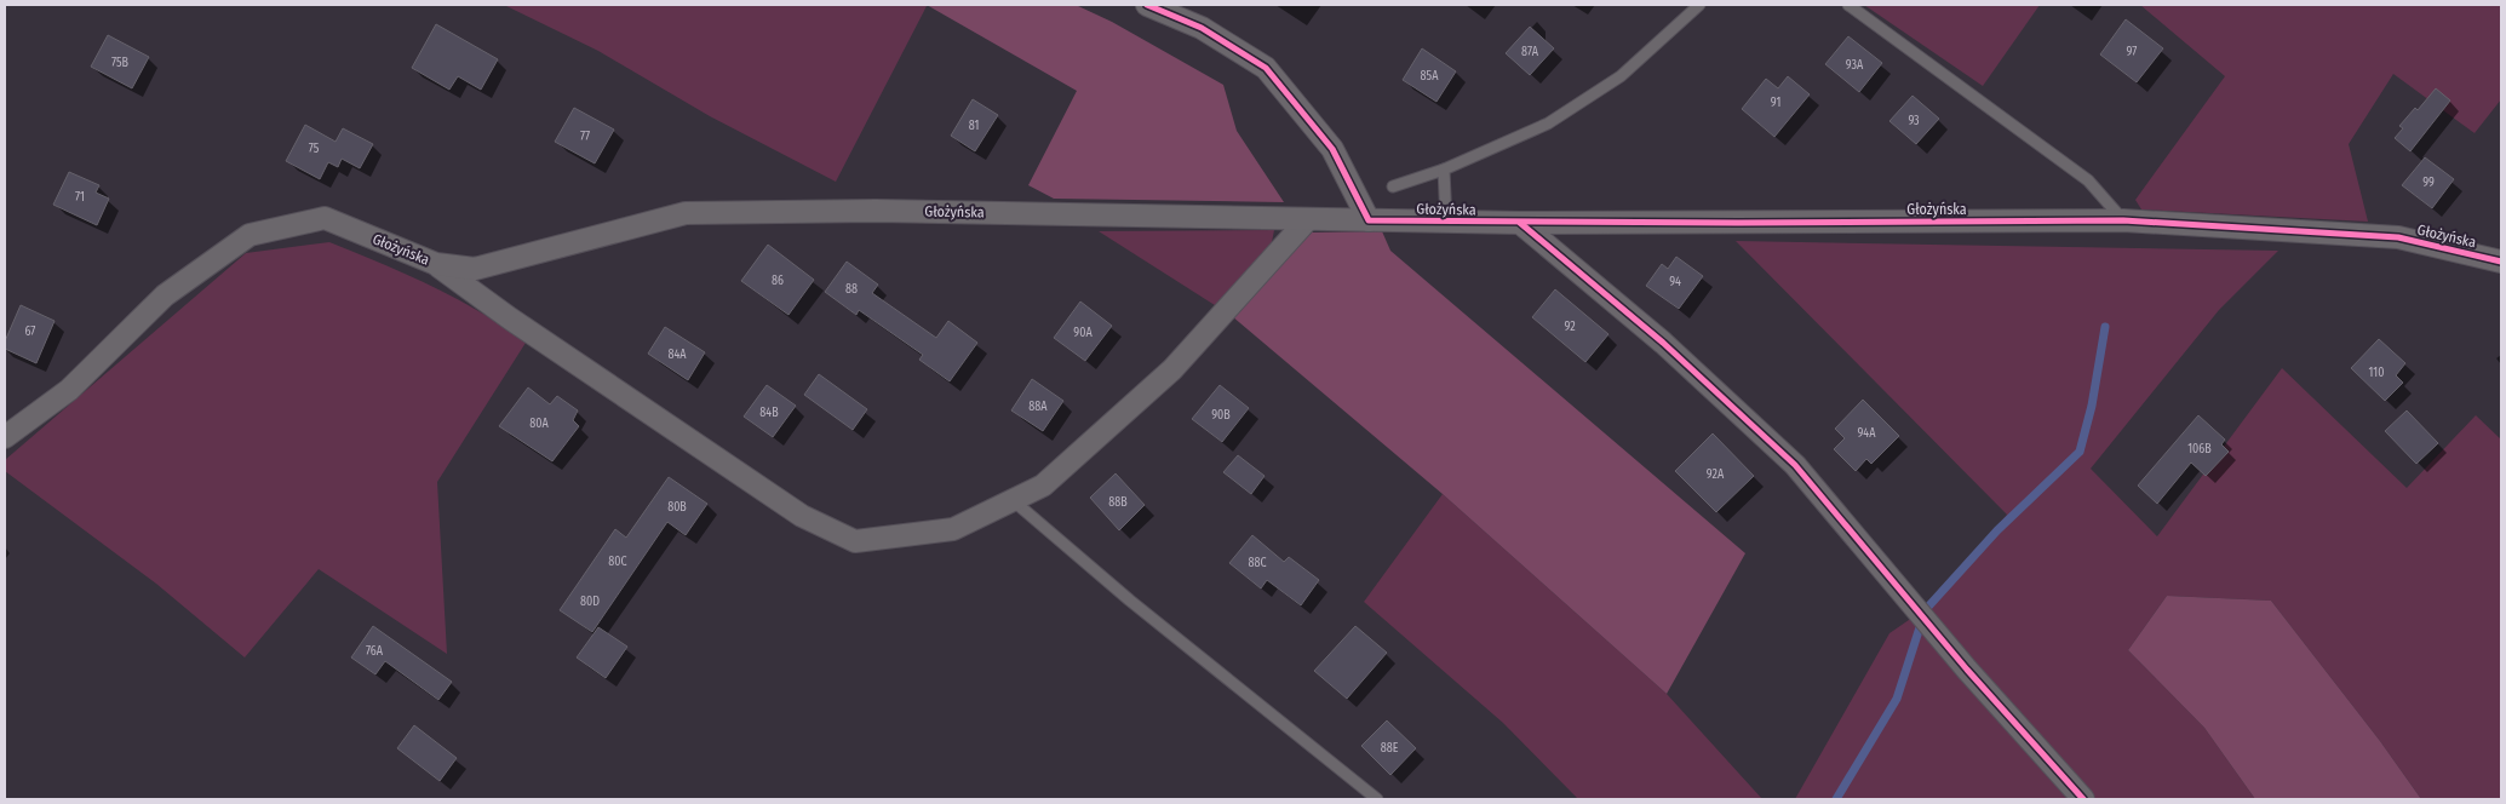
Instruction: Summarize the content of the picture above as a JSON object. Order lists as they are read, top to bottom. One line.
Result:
{"streets":{"street":["Głożyńska"]},"house_numbers":["87A","97","75B","93A","85A","91","93","81","77","75","99","71","86","94","88","92","67","90A","84A","110","88A","84B","90B","80A","94A","106B","92A","88B","80B","80C","88C","80D","76A","88E"]}
